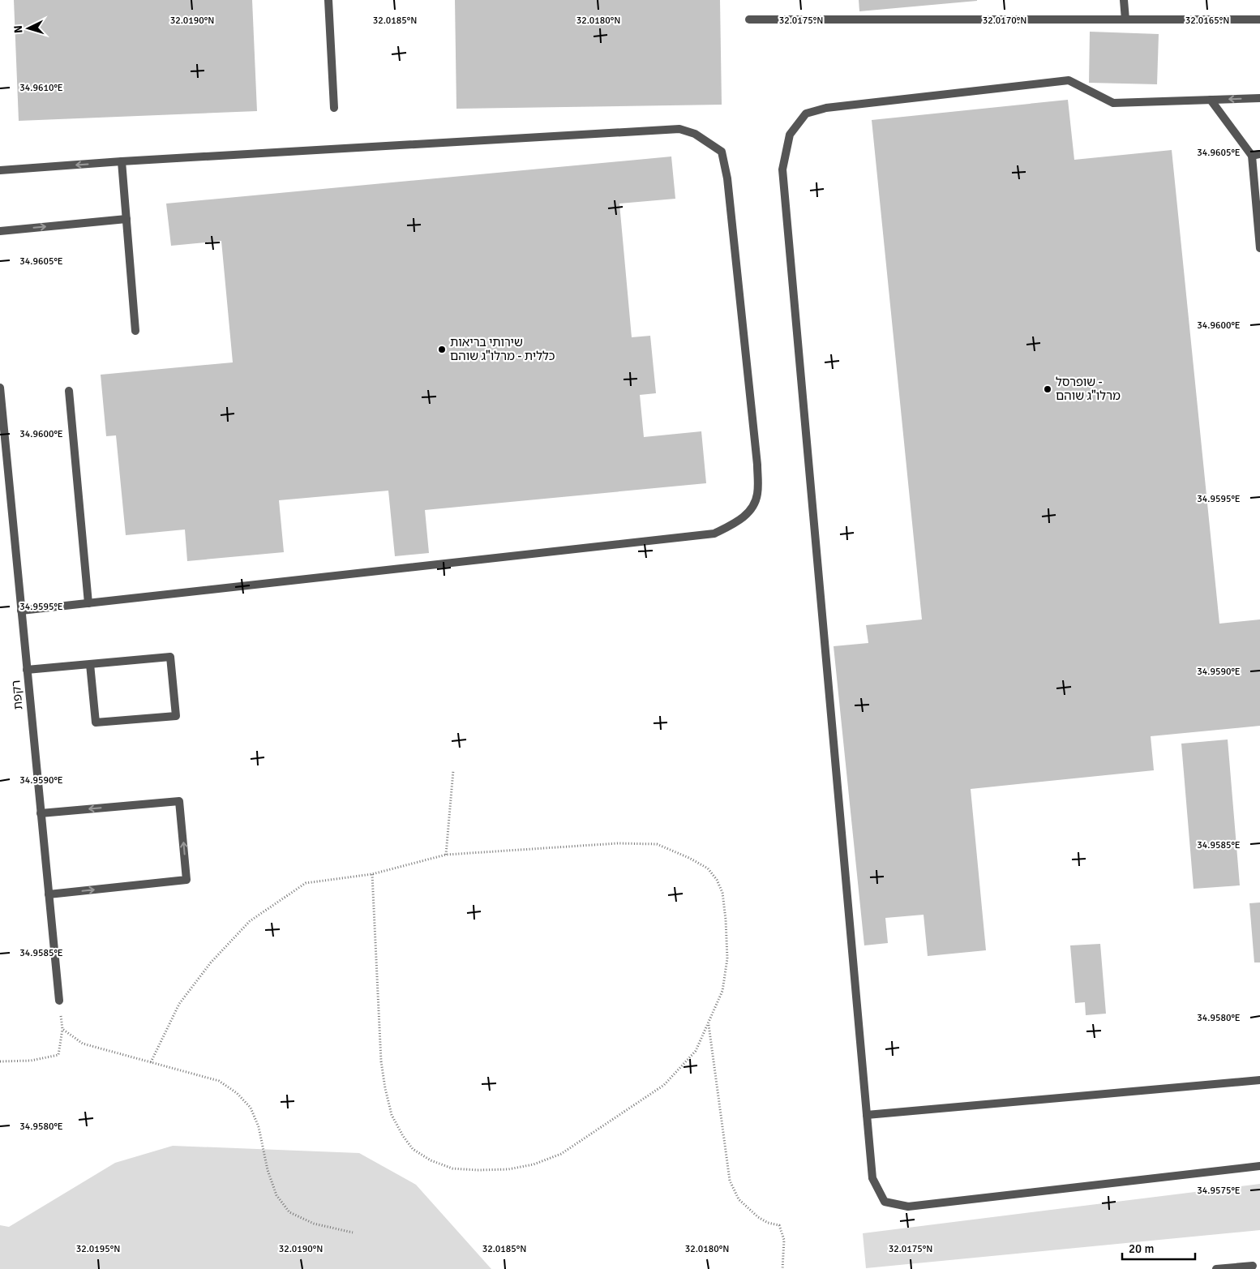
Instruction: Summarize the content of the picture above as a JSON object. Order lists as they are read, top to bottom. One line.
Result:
{"streets":{"street":["רקפת"]},"places":["שירותי בריאות כללית - מרלו\"ג שוהם","שופרסל - מרלו\"ג שוהם"],"scale_bar":"20 m","north":"left","coordinates":["32.0190°N","32.0185°N","32.0180°N","32.0175°N","32.0170°N","32.0165°N","34.9610°E","34.9605°E","34.9600°E","34.9595°E","34.9590°E","34.9585°E","34.9580°E","34.9575°E","32.0195°N"]}
